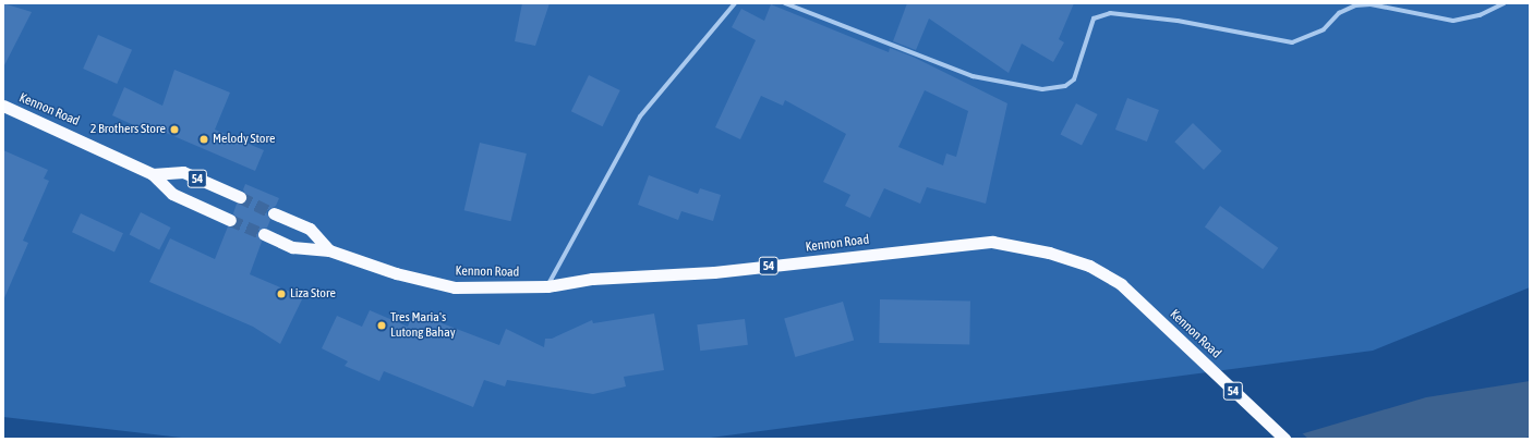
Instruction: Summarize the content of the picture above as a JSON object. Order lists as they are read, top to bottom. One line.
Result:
{"streets":{"highway":["Kennon Road","54"]},"places":["2 Brothers Store","Melody Store","Liza Store","Tres Maria's Lutong Bahay"]}
